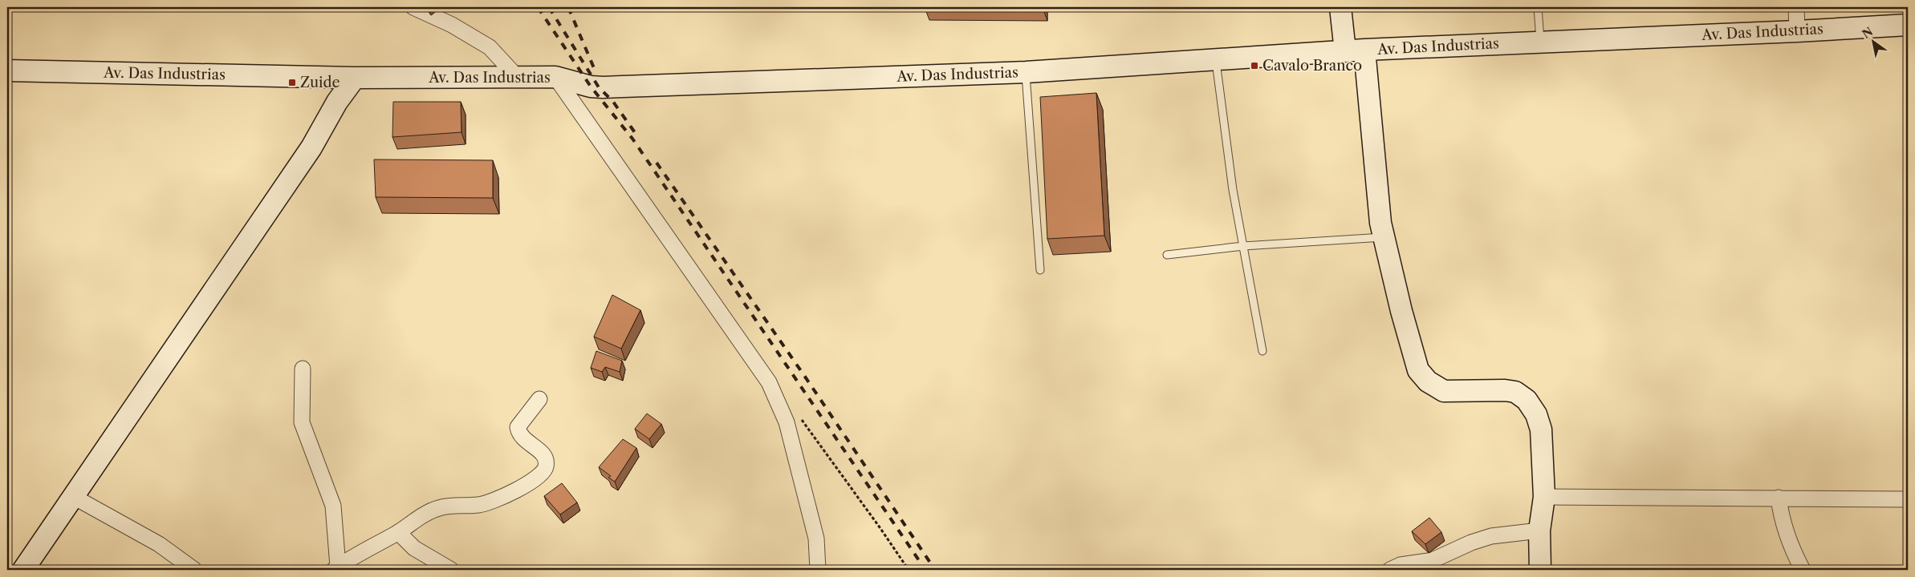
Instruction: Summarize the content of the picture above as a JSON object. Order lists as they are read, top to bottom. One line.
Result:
{"streets":{"main road":["Av. Das Industrias"]},"places":{"transit":["Cavalo Branco","Zuide"]},"north":"top left"}
